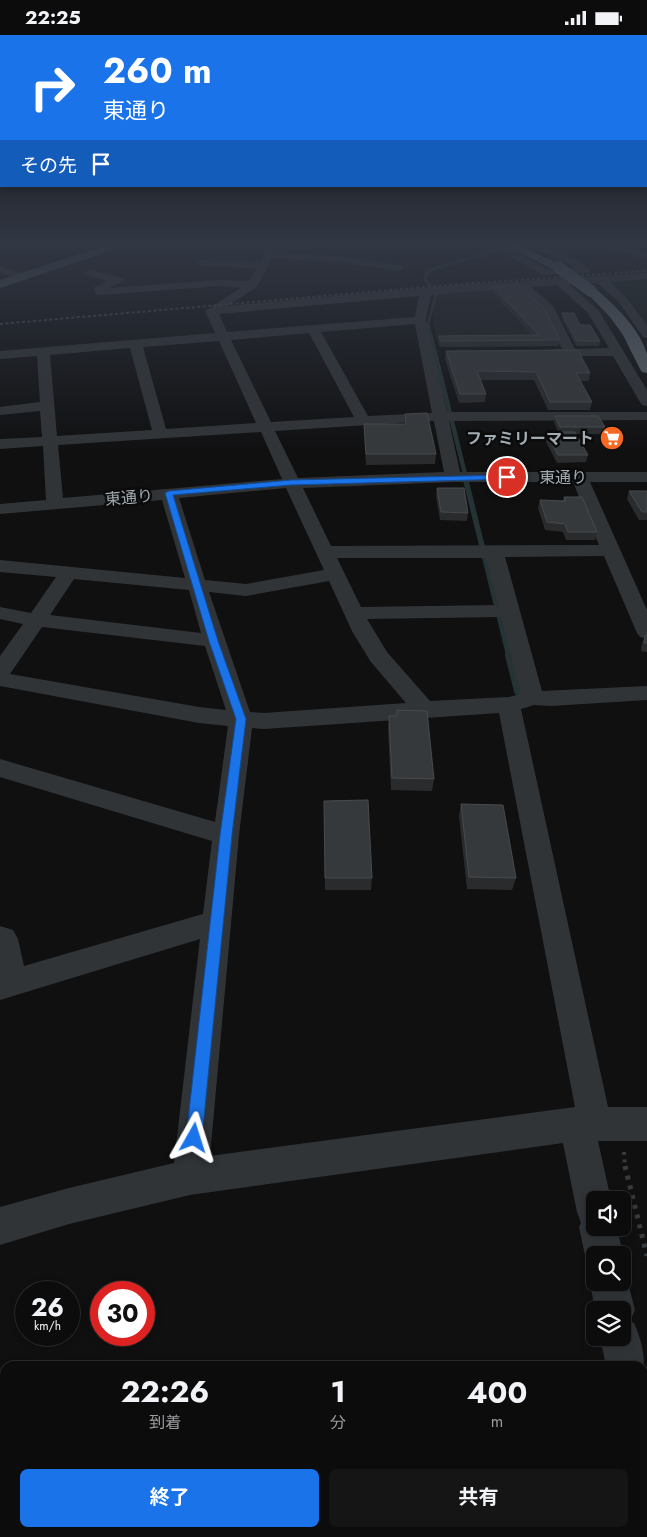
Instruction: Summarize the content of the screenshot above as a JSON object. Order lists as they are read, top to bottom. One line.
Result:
{"streets":{"street":["東通り"]},"places":{"supermarket":["ファミリーマート"]},"page":{"status":"22:25","turn":["260 m","東通り"],"then":"その先","speed":"26 km/h","limit":"30","eta":["22:26","到着","1","分","400","m"],"buttons":["終了","共有"]}}
